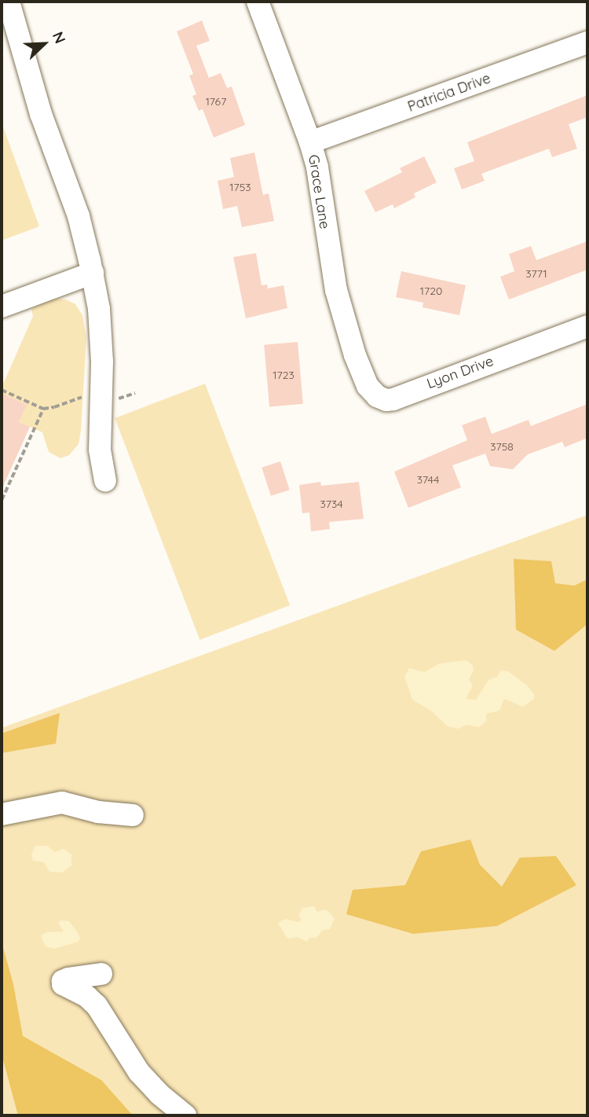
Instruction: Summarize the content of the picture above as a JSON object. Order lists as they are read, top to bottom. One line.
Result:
{"streets":{"street":["Patricia Drive","Grace Lane","Lyon Drive"]},"crossings":[["Patricia Drive","Grace Lane"],["Grace Lane","Lyon Drive"]],"house_numbers":["1767","1753","3771","1720","1723","3758","3744","3734"],"north":"top right"}
